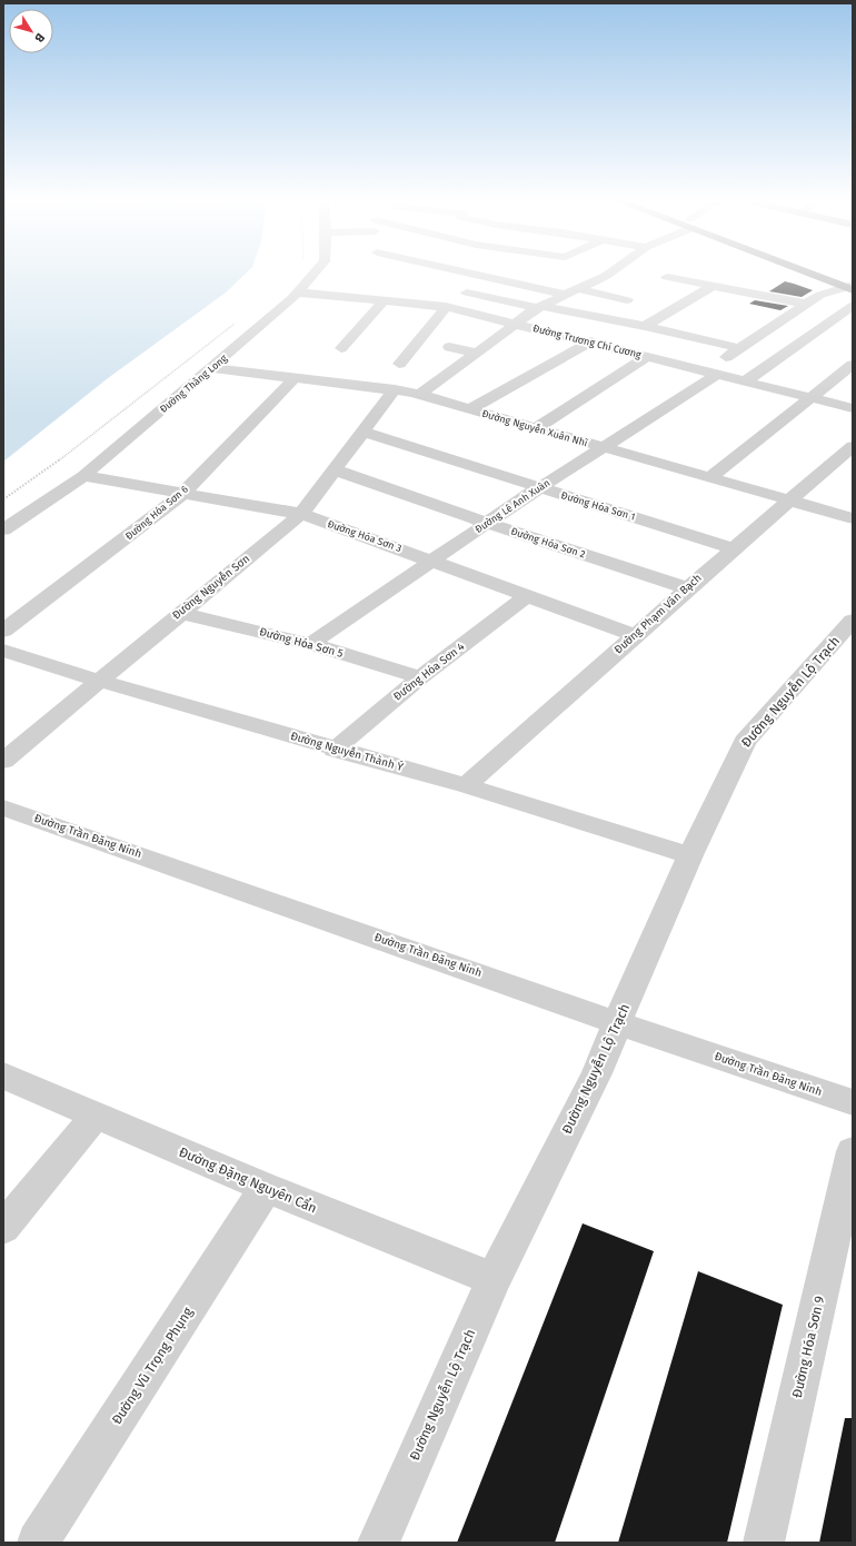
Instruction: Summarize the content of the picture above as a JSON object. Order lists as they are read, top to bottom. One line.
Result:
{"streets":{"street":["Đường Trương Chí Cương","Đường Thăng Long","Đường Nguyễn Xuân Nhĩ","Đường Lê Anh Xuân","Đường Hóa Sơn 1","Đường Hóa Sơn 6","Đường Hóa Sơn 3","Đường Hóa Sơn 2","Đường Nguyễn Sơn","Đường Phạm Văn Bạch","Đường Hóa Sơn 5","Đường Hóa Sơn 4","Đường Nguyễn Lộ Trạch","Đường Nguyễn Thành Ý","Đường Trần Đăng Ninh","Đường Đặng Nguyên Cẩn","Đường Hóa Sơn 9","Đường Vũ Trọng Phụng"]},"crossings":[["Đường Trương Chí Cương","Đường Thăng Long"],["Đường Trương Chí Cương","Đường Lê Anh Xuân"],["Đường Thăng Long","Đường Nguyễn Xuân Nhĩ"],["Đường Thăng Long","Đường Hóa Sơn 3"],["Đường Nguyễn Xuân Nhĩ","Đường Lê Anh Xuân"],["Đường Nguyễn Xuân Nhĩ","Đường Hóa Sơn 6"],["Đường Nguyễn Xuân Nhĩ","Đường Nguyễn Sơn"],["Đường Nguyễn Xuân Nhĩ","Đường Phạm Văn Bạch"],["Đường Lê Anh Xuân","Đường Hóa Sơn 1"],["Đường Lê Anh Xuân","Đường Hóa Sơn 3"],["Đường Lê Anh Xuân","Đường Hóa Sơn 2"],["Đường Lê Anh Xuân","Đường Hóa Sơn 5"],["Đường Hóa Sơn 1","Đường Nguyễn Sơn"],["Đường Hóa Sơn 1","Đường Phạm Văn Bạch"],["Đường Hóa Sơn 6","Đường Hóa Sơn 3"],["Đường Hóa Sơn 3","Đường Nguyễn Sơn"],["Đường Hóa Sơn 3","Đường Phạm Văn Bạch"],["Đường Hóa Sơn 3","Đường Hóa Sơn 4"],["Đường Hóa Sơn 2","Đường Nguyễn Sơn"],["Đường Hóa Sơn 2","Đường Phạm Văn Bạch"],["Đường Nguyễn Sơn","Đường Hóa Sơn 5"],["Đường Nguyễn Sơn","Đường Nguyễn Thành Ý"],["Đường Phạm Văn Bạch","Đường Nguyễn Thành Ý"],["Đường Hóa Sơn 5","Đường Hóa Sơn 4"],["Đường Hóa Sơn 4","Đường Nguyễn Thành Ý"],["Đường Nguyễn Lộ Trạch","Đường Nguyễn Thành Ý"],["Đường Nguyễn Lộ Trạch","Đường Trần Đăng Ninh"],["Đường Nguyễn Lộ Trạch","Đường Đặng Nguyên Cẩn"],["Đường Đặng Nguyên Cẩn","Đường Vũ Trọng Phụng"]],"north":"bottom right"}
